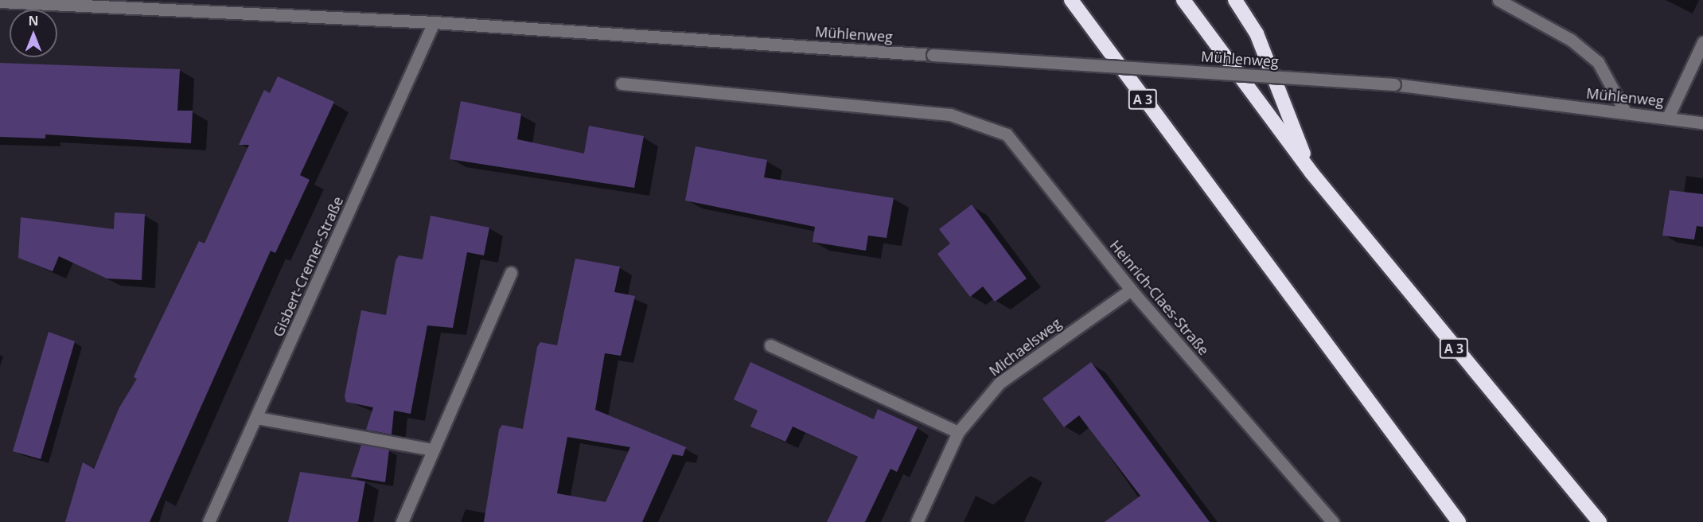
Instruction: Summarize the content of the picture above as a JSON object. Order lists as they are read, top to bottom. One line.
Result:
{"streets":{"highway":["A 3"],"street":["Mühlenweg","Gisbert-Cremer-Straße","Heinrich-Claes-Straße","Michaelsweg"]},"crossings":[["Mühlenweg","Gisbert-Cremer-Straße"],["Heinrich-Claes-Straße","Michaelsweg"]],"north":"top"}
